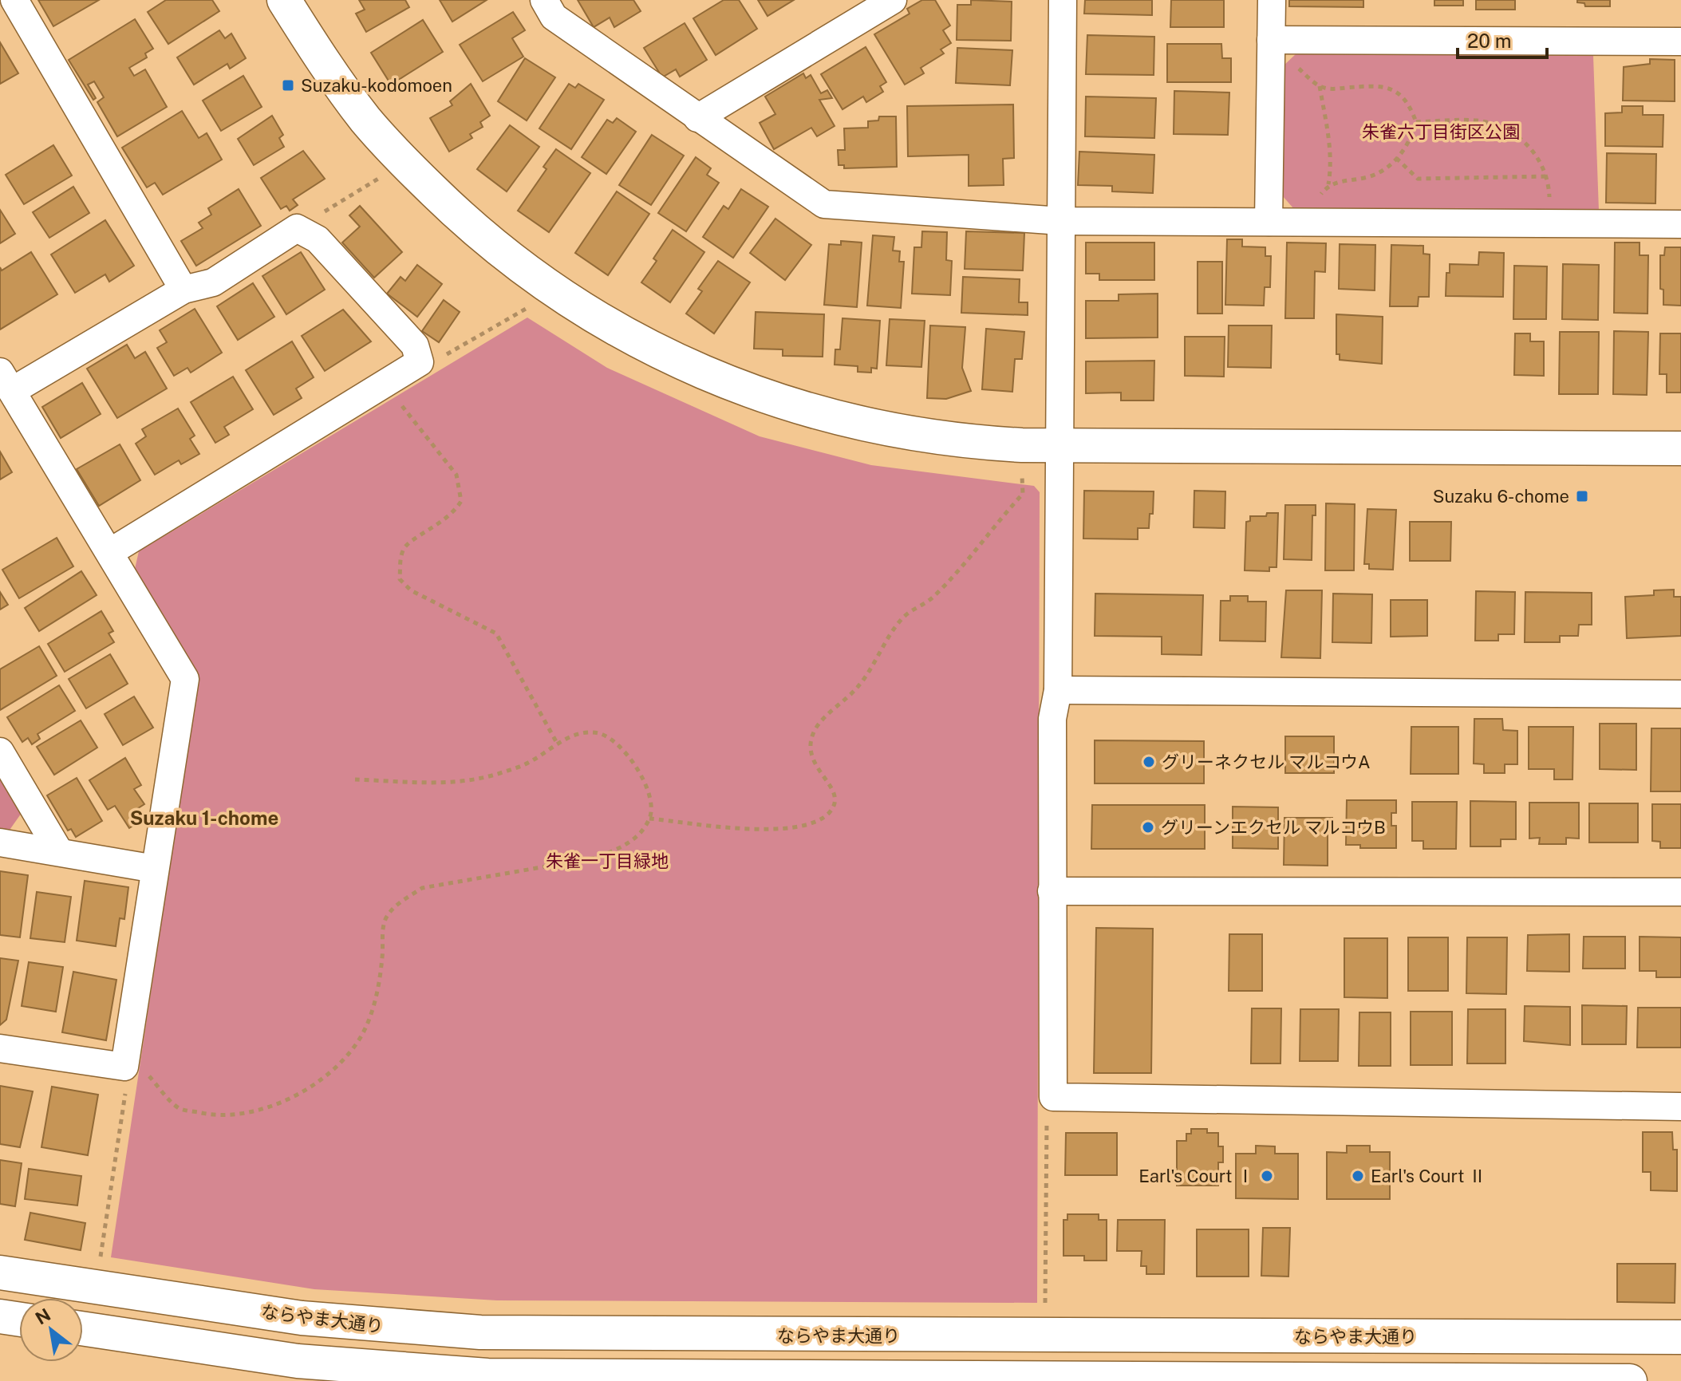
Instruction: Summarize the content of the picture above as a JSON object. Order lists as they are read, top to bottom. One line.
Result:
{"streets":{"street":["ならやま大通り"]},"districts":["Suzaku 1-chome"],"parks":["朱雀六丁目街区公園","朱雀一丁目緑地"],"places":{"transit":["Suzaku-kodomoen","Suzaku 6-chome"],"other":["グリーネクセル マルコウA","グリーンエクセル マルコウB","Earl's Court Ⅰ","Earl's Court Ⅱ"]},"scale_bar":"20 m","north":"top left"}
